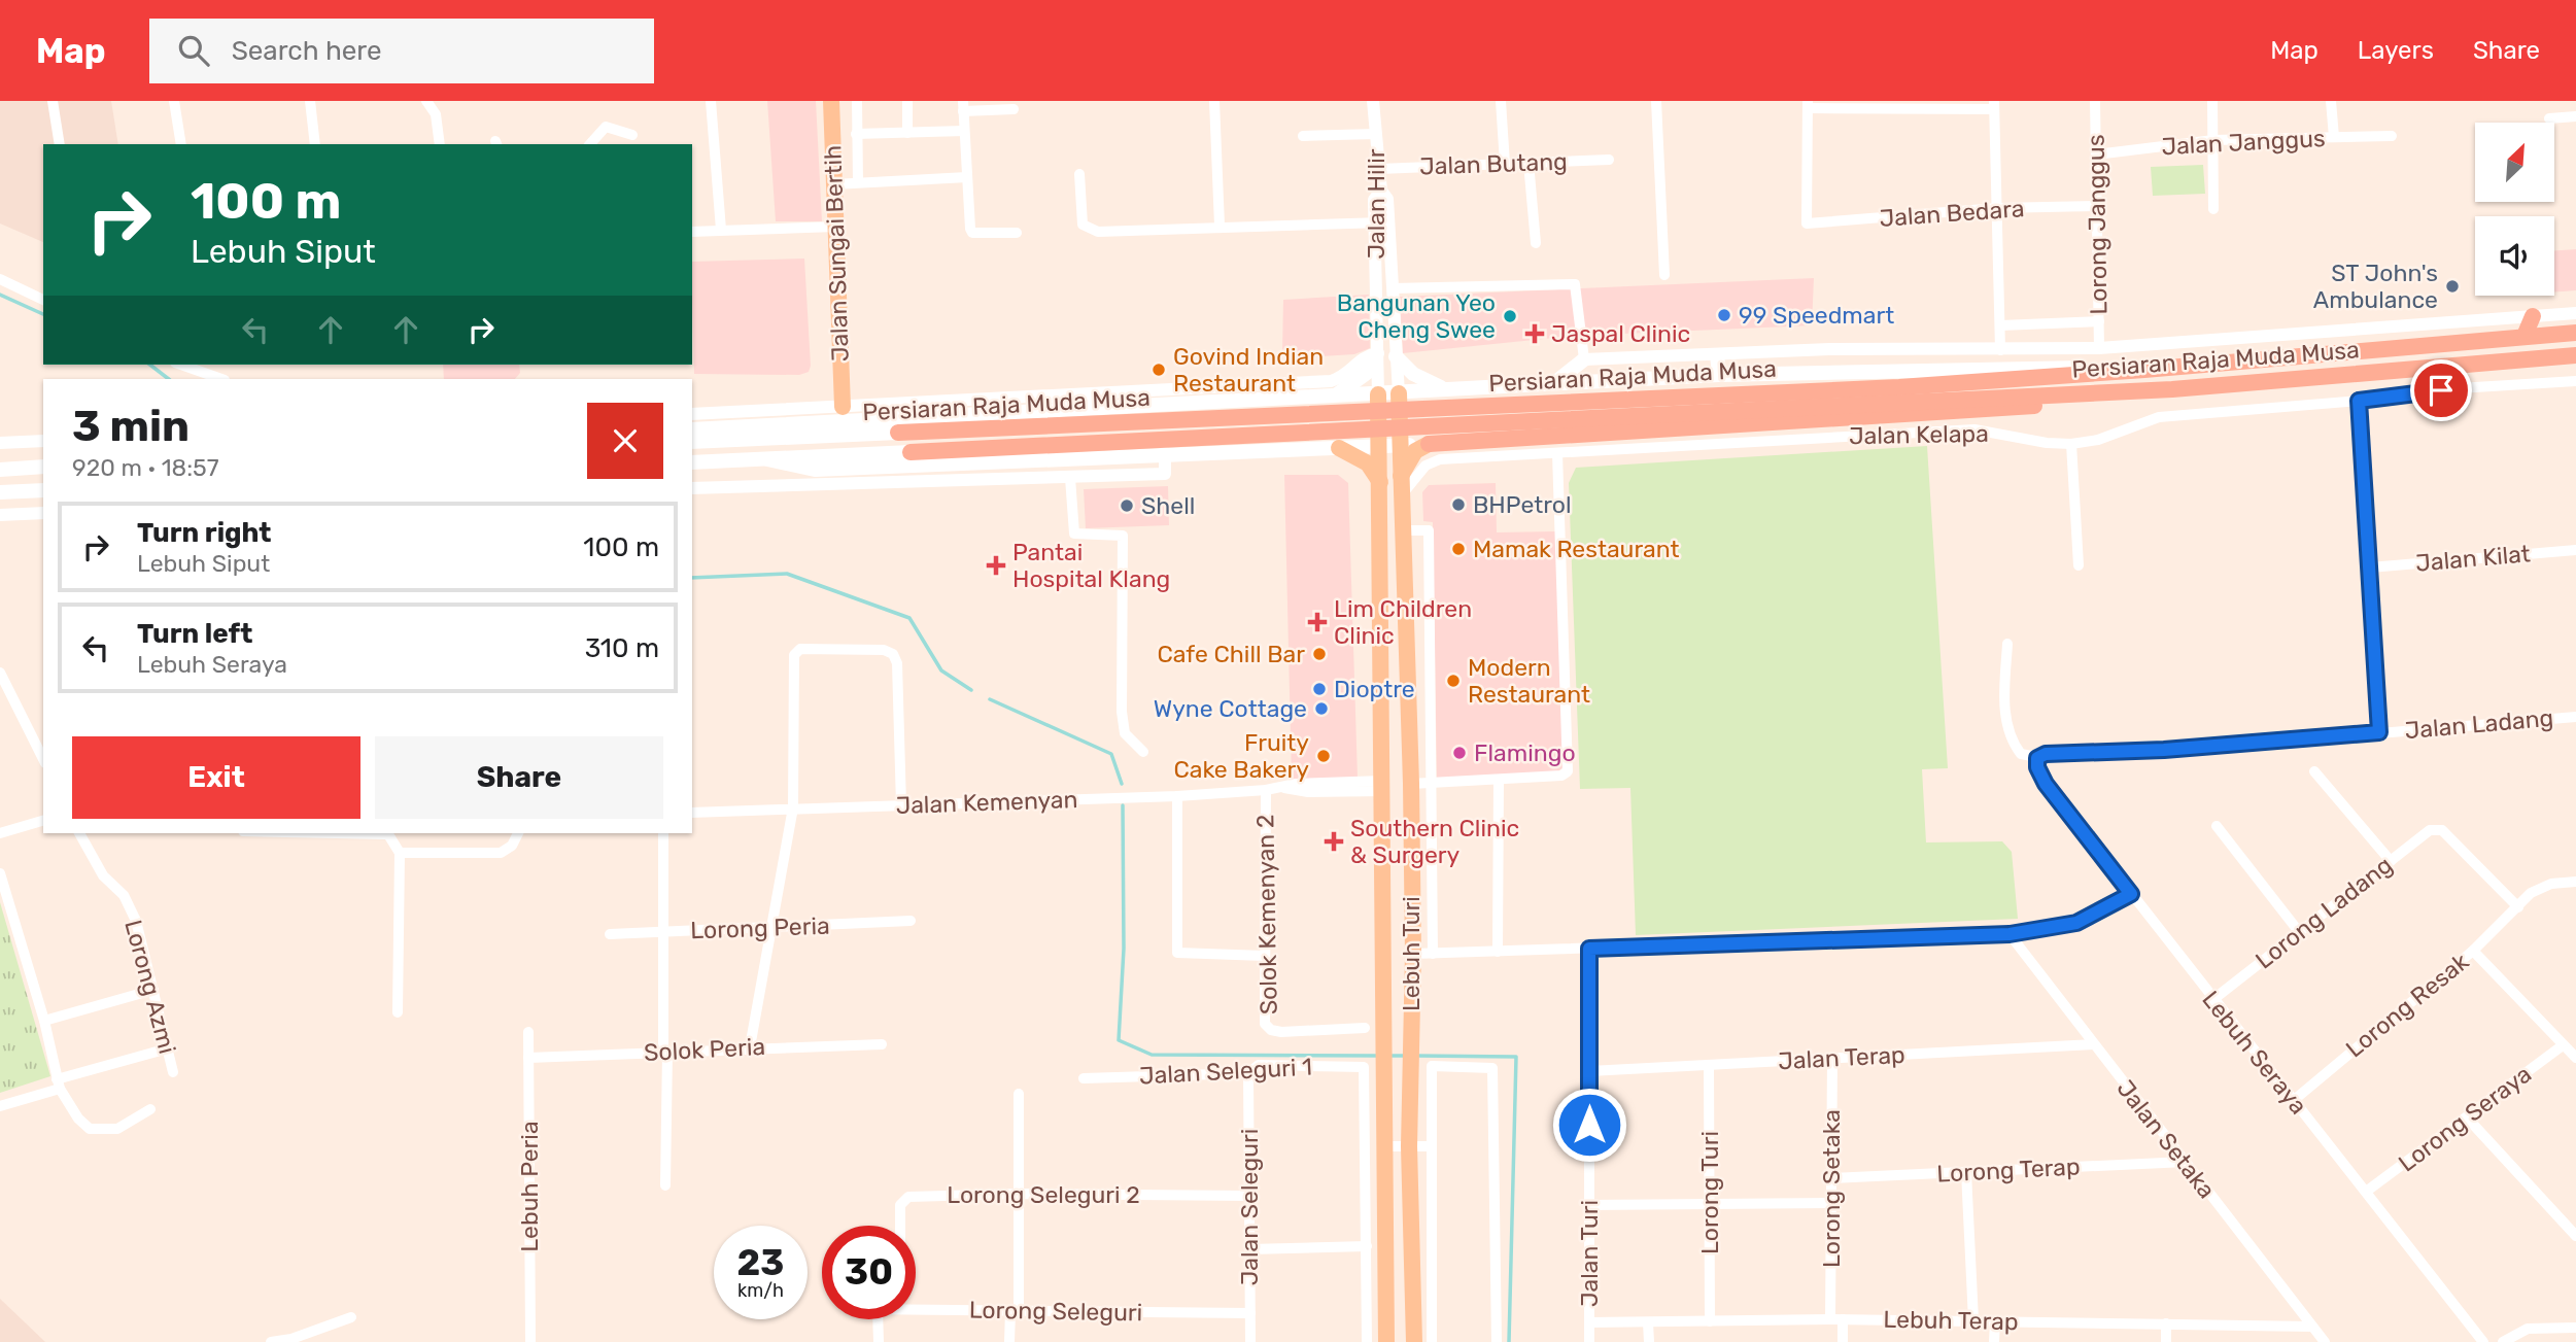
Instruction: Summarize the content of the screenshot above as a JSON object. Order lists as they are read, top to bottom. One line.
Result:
{"streets":{"highway":["Persiaran Raja Muda Musa"],"main road":["Jalan Sungai Bertih","Lebuh Turi"],"street":["Jalan Janggus","Jalan Butang","Jalan Hilir","Jalan Bedara","Lorong Janggus","Jalan Kelapa","Jalan Kilat","Jalan Ladang","Jalan Kemenyan","Lorong Ladang","Solok Kemenyan 2","Lorong Peria","Lorong Azmi","Lorong Resak","Solok Peria","Lebuh Seraya","Jalan Terap","Jalan Seleguri 1","Lorong Seraya","Jalan Setaka","Lorong Terap","Lebuh Peria","Lorong Setaka","Lorong Turi","Lorong Seleguri 2","Jalan Seleguri","Jalan Turi","Lorong Seleguri","Lebuh Terap"]},"crossings":[["Jalan Janggus","Lorong Janggus"],["Jalan Butang","Jalan Hilir"],["Jalan Hilir","Lebuh Turi"],["Jalan Bedara","Lorong Janggus"],["Jalan Kelapa","Lebuh Turi"],["Jalan Ladang","Lebuh Seraya"],["Jalan Kemenyan","Solok Kemenyan 2"],["Jalan Kemenyan","Lebuh Turi"],["Lorong Ladang","Lorong Resak"],["Lorong Ladang","Lebuh Seraya"],["Lorong Resak","Lebuh Seraya"],["Solok Peria","Lebuh Peria"],["Lebuh Seraya","Lorong Seraya"],["Jalan Terap","Jalan Setaka"],["Jalan Terap","Lorong Setaka"],["Jalan Terap","Lorong Turi"],["Jalan Terap","Jalan Turi"],["Jalan Seleguri 1","Jalan Seleguri"],["Jalan Setaka","Lorong Terap"],["Jalan Setaka","Lebuh Terap"],["Lorong Terap","Lorong Setaka"],["Lorong Setaka","Lebuh Terap"],["Lorong Turi","Lebuh Terap"],["Lorong Seleguri 2","Jalan Seleguri"],["Jalan Seleguri","Lorong Seleguri"],["Jalan Turi","Lebuh Terap"]],"places":{"other":["ST John's Ambulance","99 Speedmart","Bangunan Yeo Cheng Swee","Govind Indian Restaurant","BHPetrol","Shell","Mamak Restaurant","Cafe Chill Bar","Modern Restaurant","Dioptre","Wyne Cottage","Flamingo","Fruity Cake Bakery"],"health":["Jaspal Clinic","Pantai Hospital Klang","Lim Children Clinic","Southern Clinic & Surgery"]},"north":"top right","page":{"header":"Map","search":"Search here","nav":["Map","Layers","Share"],"turn":["100 m","Lebuh Siput"],"heading":["3 min","920 m · 18:57"],"list":[{"name":"Turn right","note":"Lebuh Siput","value":"100 m"},{"name":"Turn left","note":"Lebuh Seraya","value":"310 m"}],"buttons":["Exit","Share"],"speed":"23 km/h","limit":"30"}}
